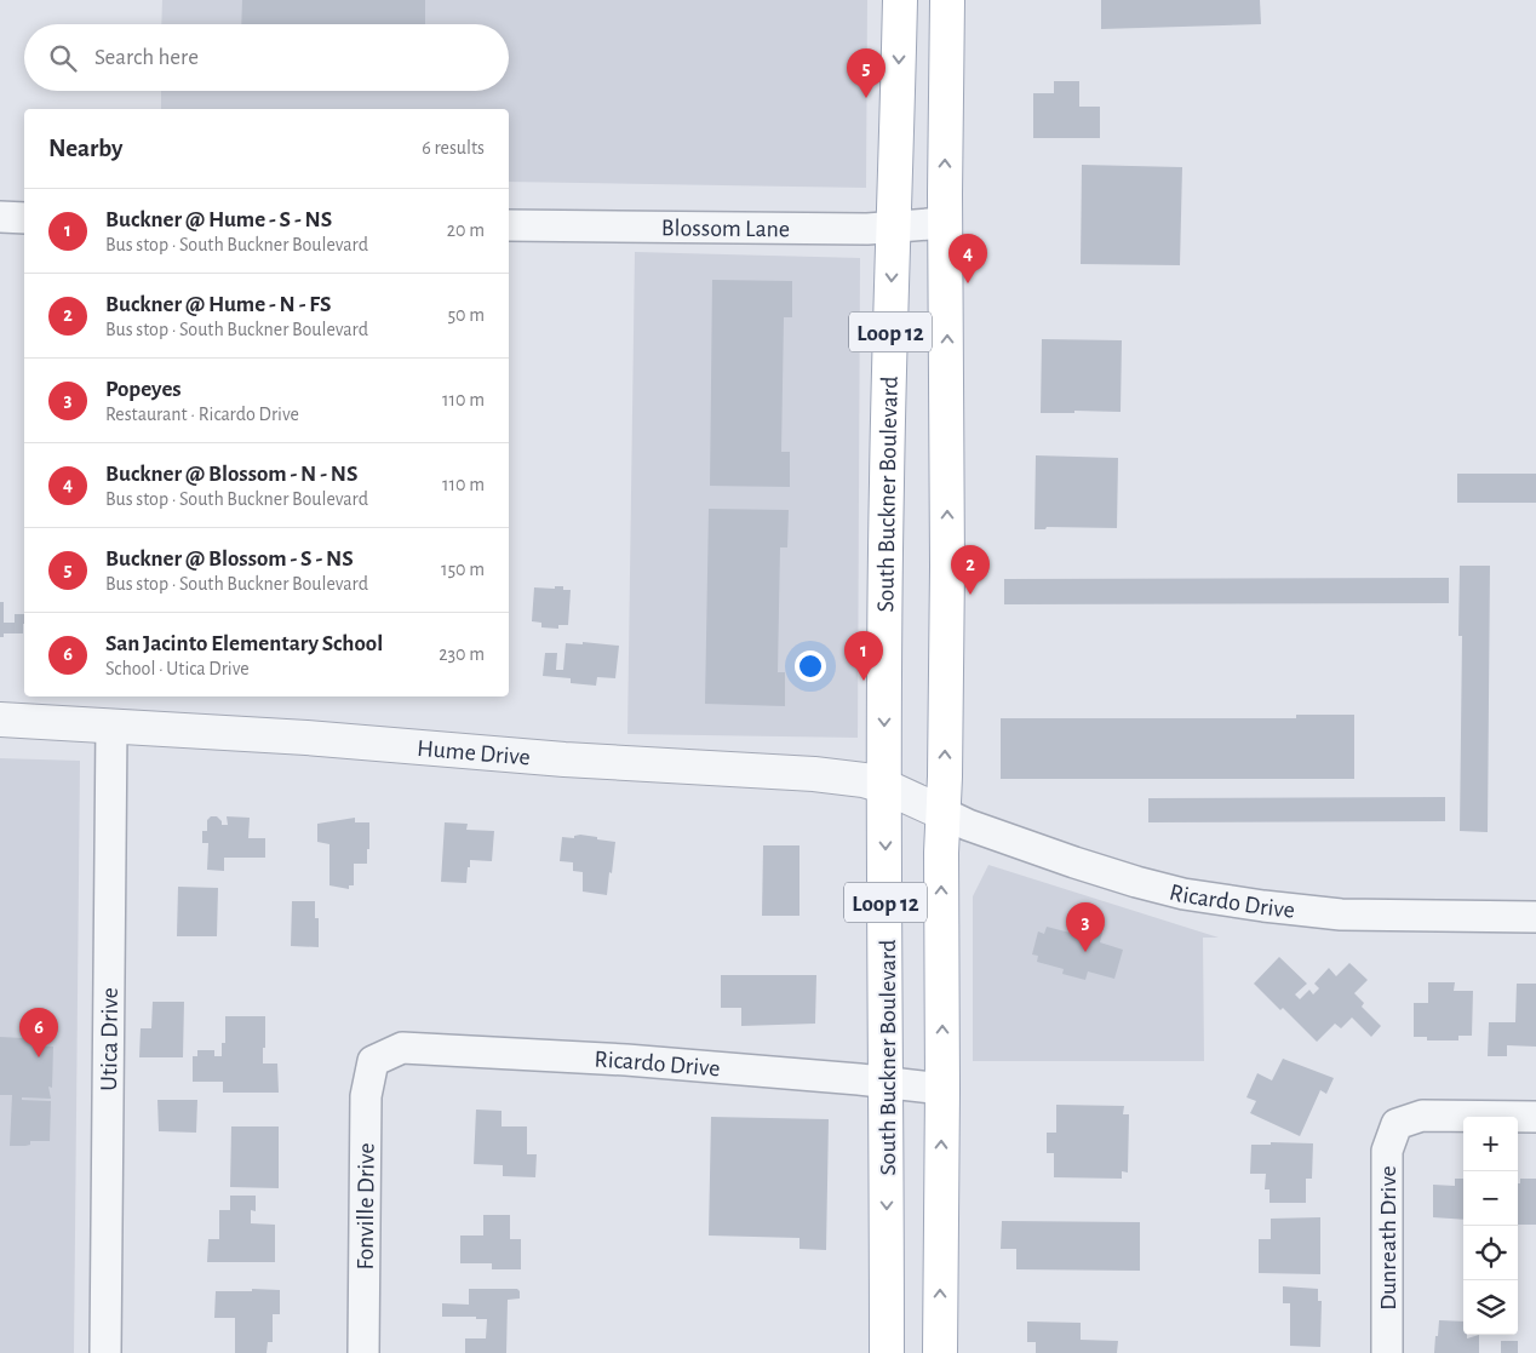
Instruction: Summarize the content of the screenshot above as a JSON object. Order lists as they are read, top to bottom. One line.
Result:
{"streets":{"main road":["Loop 12","South Buckner Boulevard"],"street":["Blossom Lane","Hume Drive","Ricardo Drive","Utica Drive","Fonville Drive","Dunreath Drive"]},"crossings":[["Blossom Lane","Loop 12"],["Blossom Lane","South Buckner Boulevard"],["Loop 12","Hume Drive"],["Loop 12","Ricardo Drive"],["South Buckner Boulevard","Hume Drive"],["South Buckner Boulevard","Ricardo Drive"],["Hume Drive","Ricardo Drive"],["Hume Drive","Utica Drive"],["Ricardo Drive","Fonville Drive"]],"page":{"search":"Search here","pins":["5","4","2","1","3","6"],"heading":["Nearby","6 results"],"list":[{"mark":"1","name":"Buckner @ Hume - S - NS","note":"Bus stop · South Buckner Boulevard","value":"20 m"},{"mark":"2","name":"Buckner @ Hume - N - FS","note":"Bus stop · South Buckner Boulevard","value":"50 m"},{"mark":"3","name":"Popeyes","note":"Restaurant · Ricardo Drive","value":"110 m"},{"mark":"4","name":"Buckner @ Blossom - N - NS","note":"Bus stop · South Buckner Boulevard","value":"110 m"},{"mark":"5","name":"Buckner @ Blossom - S - NS","note":"Bus stop · South Buckner Boulevard","value":"150 m"},{"mark":"6","name":"San Jacinto Elementary School","note":"School · Utica Drive","value":"230 m"}],"map_buttons":["+","−"]}}
